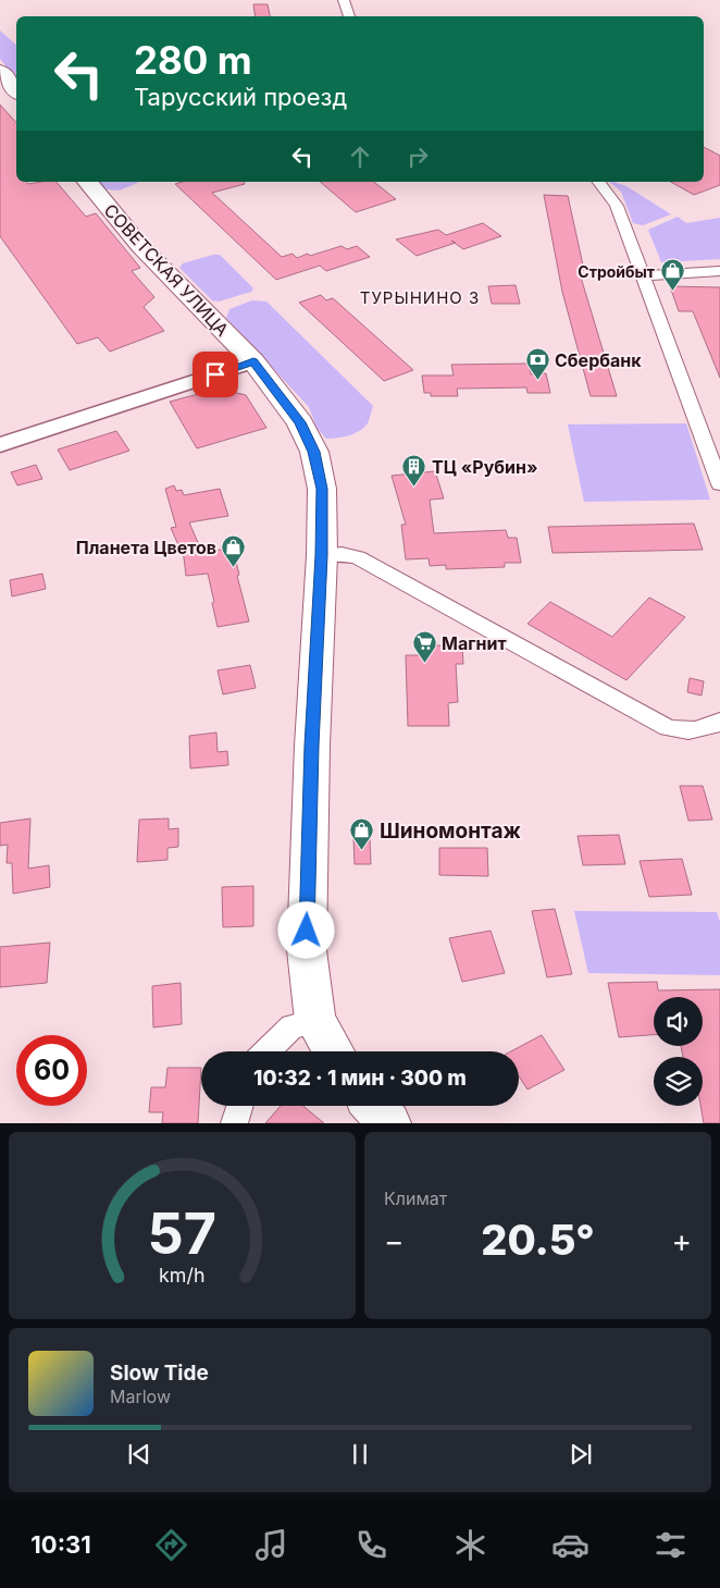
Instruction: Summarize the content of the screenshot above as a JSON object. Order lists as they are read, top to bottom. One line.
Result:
{"streets":{"main road":["СОВЕТСКАЯ УЛИЦА"]},"districts":["ТУРЫНИНО 3"],"places":{"shop":["Стройбыт","Планета Цветов","Шиномонтаж"],"bank":["Сбербанк"],"building":["ТЦ «Рубин»"],"supermarket":["Магнит"]},"page":{"turn":["280 m","Тарусский проезд"],"limit":"60","trip":"10:32 · 1 мин · 300 m","tile":"Климат","heat":["−","20.5°","+"],"song":["Slow Tide","Marlow"],"tabs":"10:31","gauge":["57","km/h"]}}
